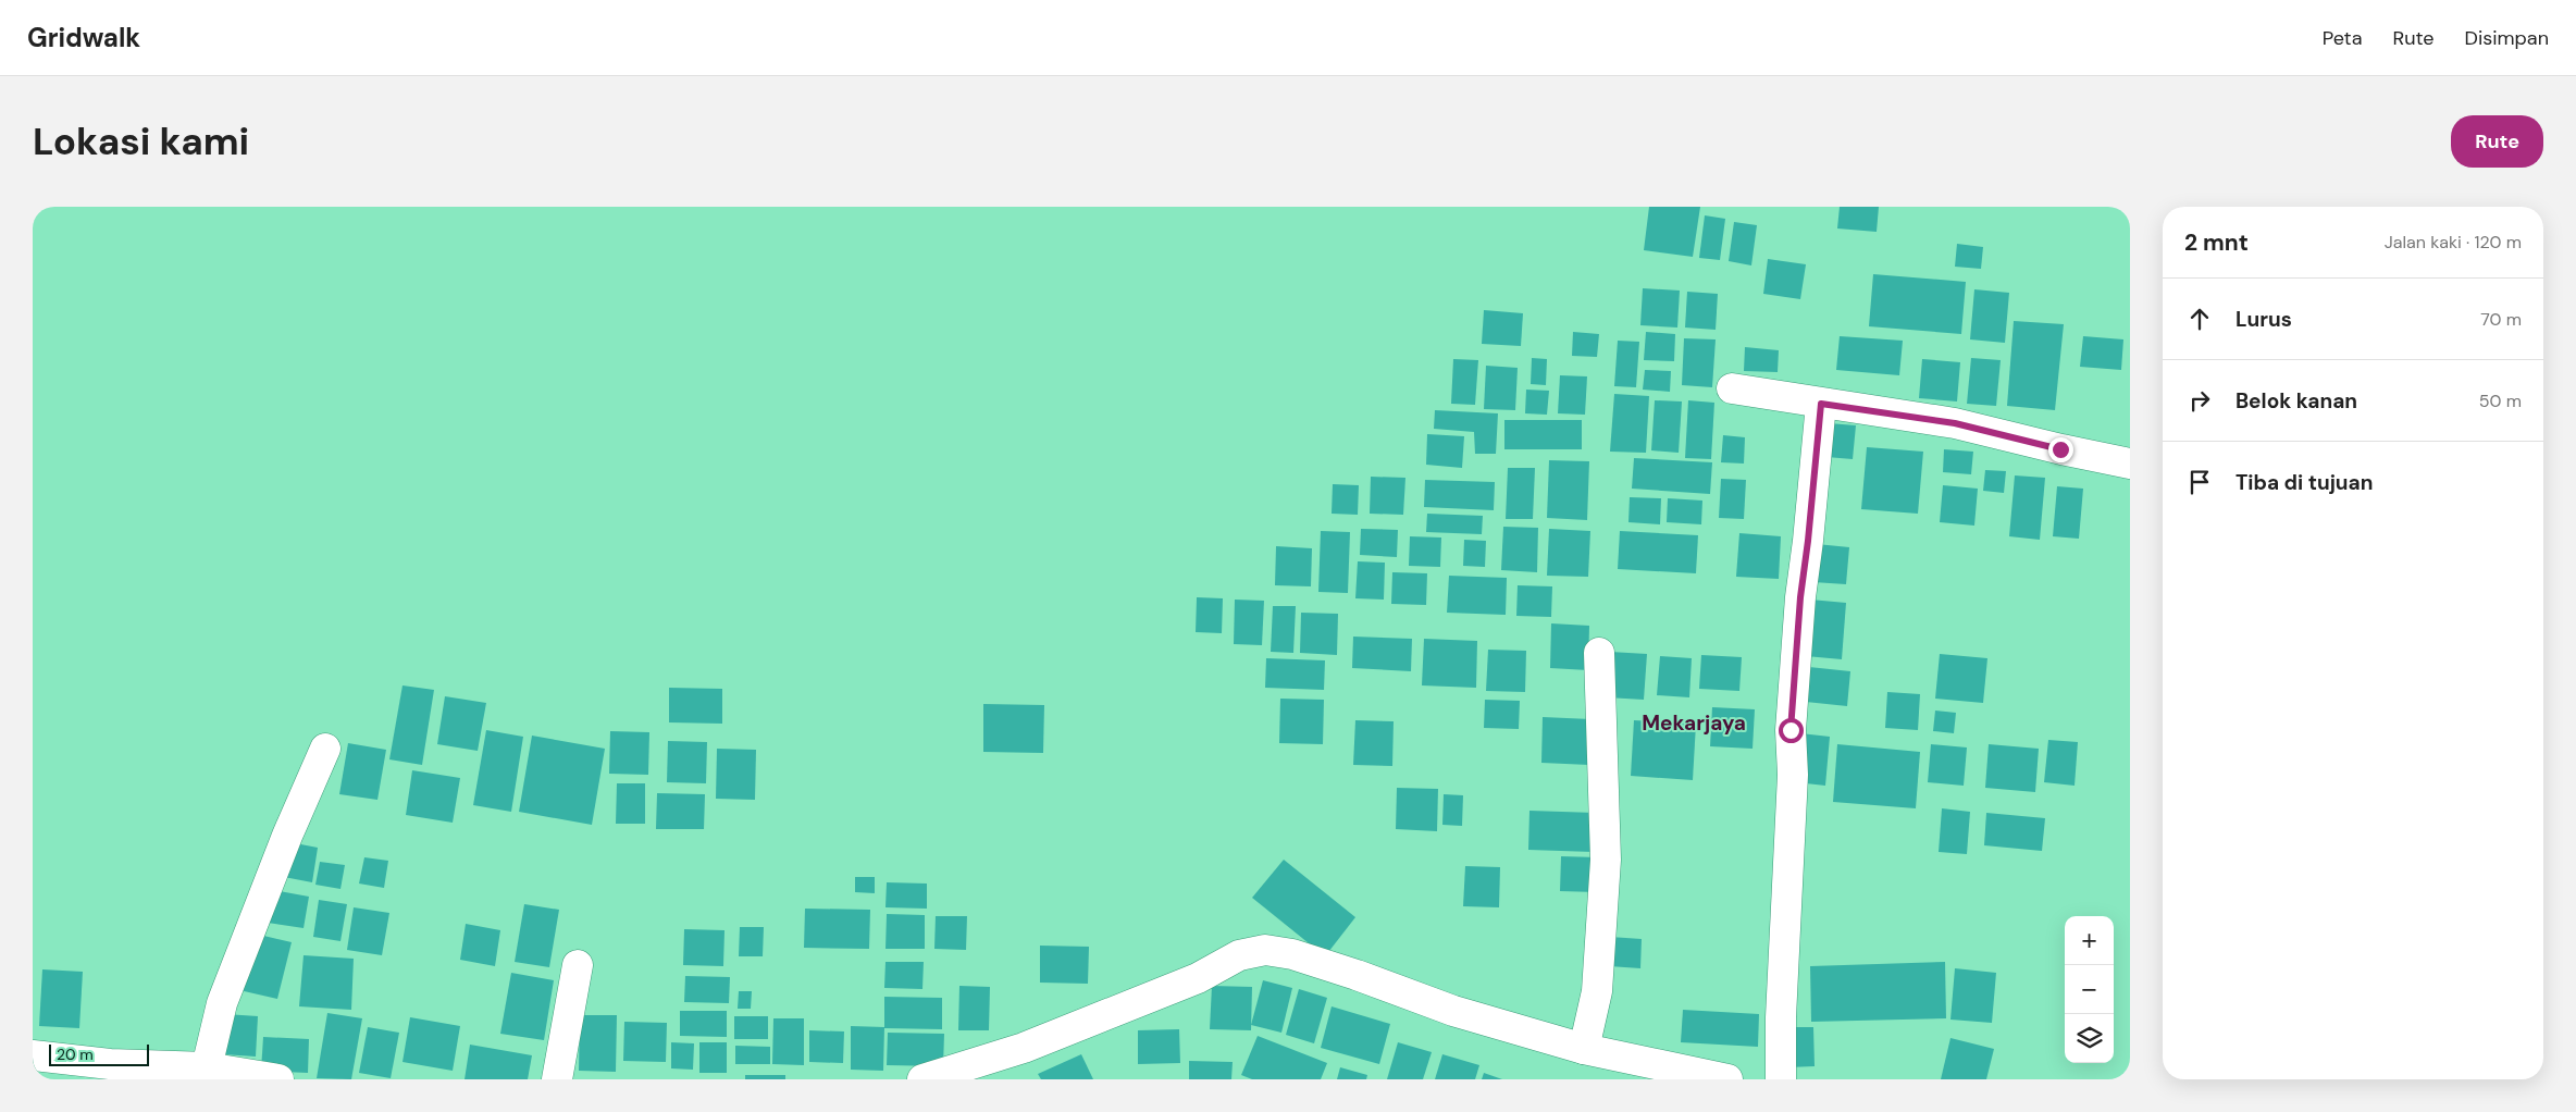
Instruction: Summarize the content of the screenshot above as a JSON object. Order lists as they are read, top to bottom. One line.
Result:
{"districts":["Mekarjaya"],"scale_bar":"20 m","page":{"header":"Gridwalk","nav":["Peta","Rute","Disimpan"],"buttons":"Rute","title":"Lokasi kami","heading":["2 mnt","Jalan kaki · 120 m"],"list":[["Lurus","70 m"],["Belok kanan","50 m"],"Tiba di tujuan"],"map_buttons":["+","−"],"scale":"20 m"}}
